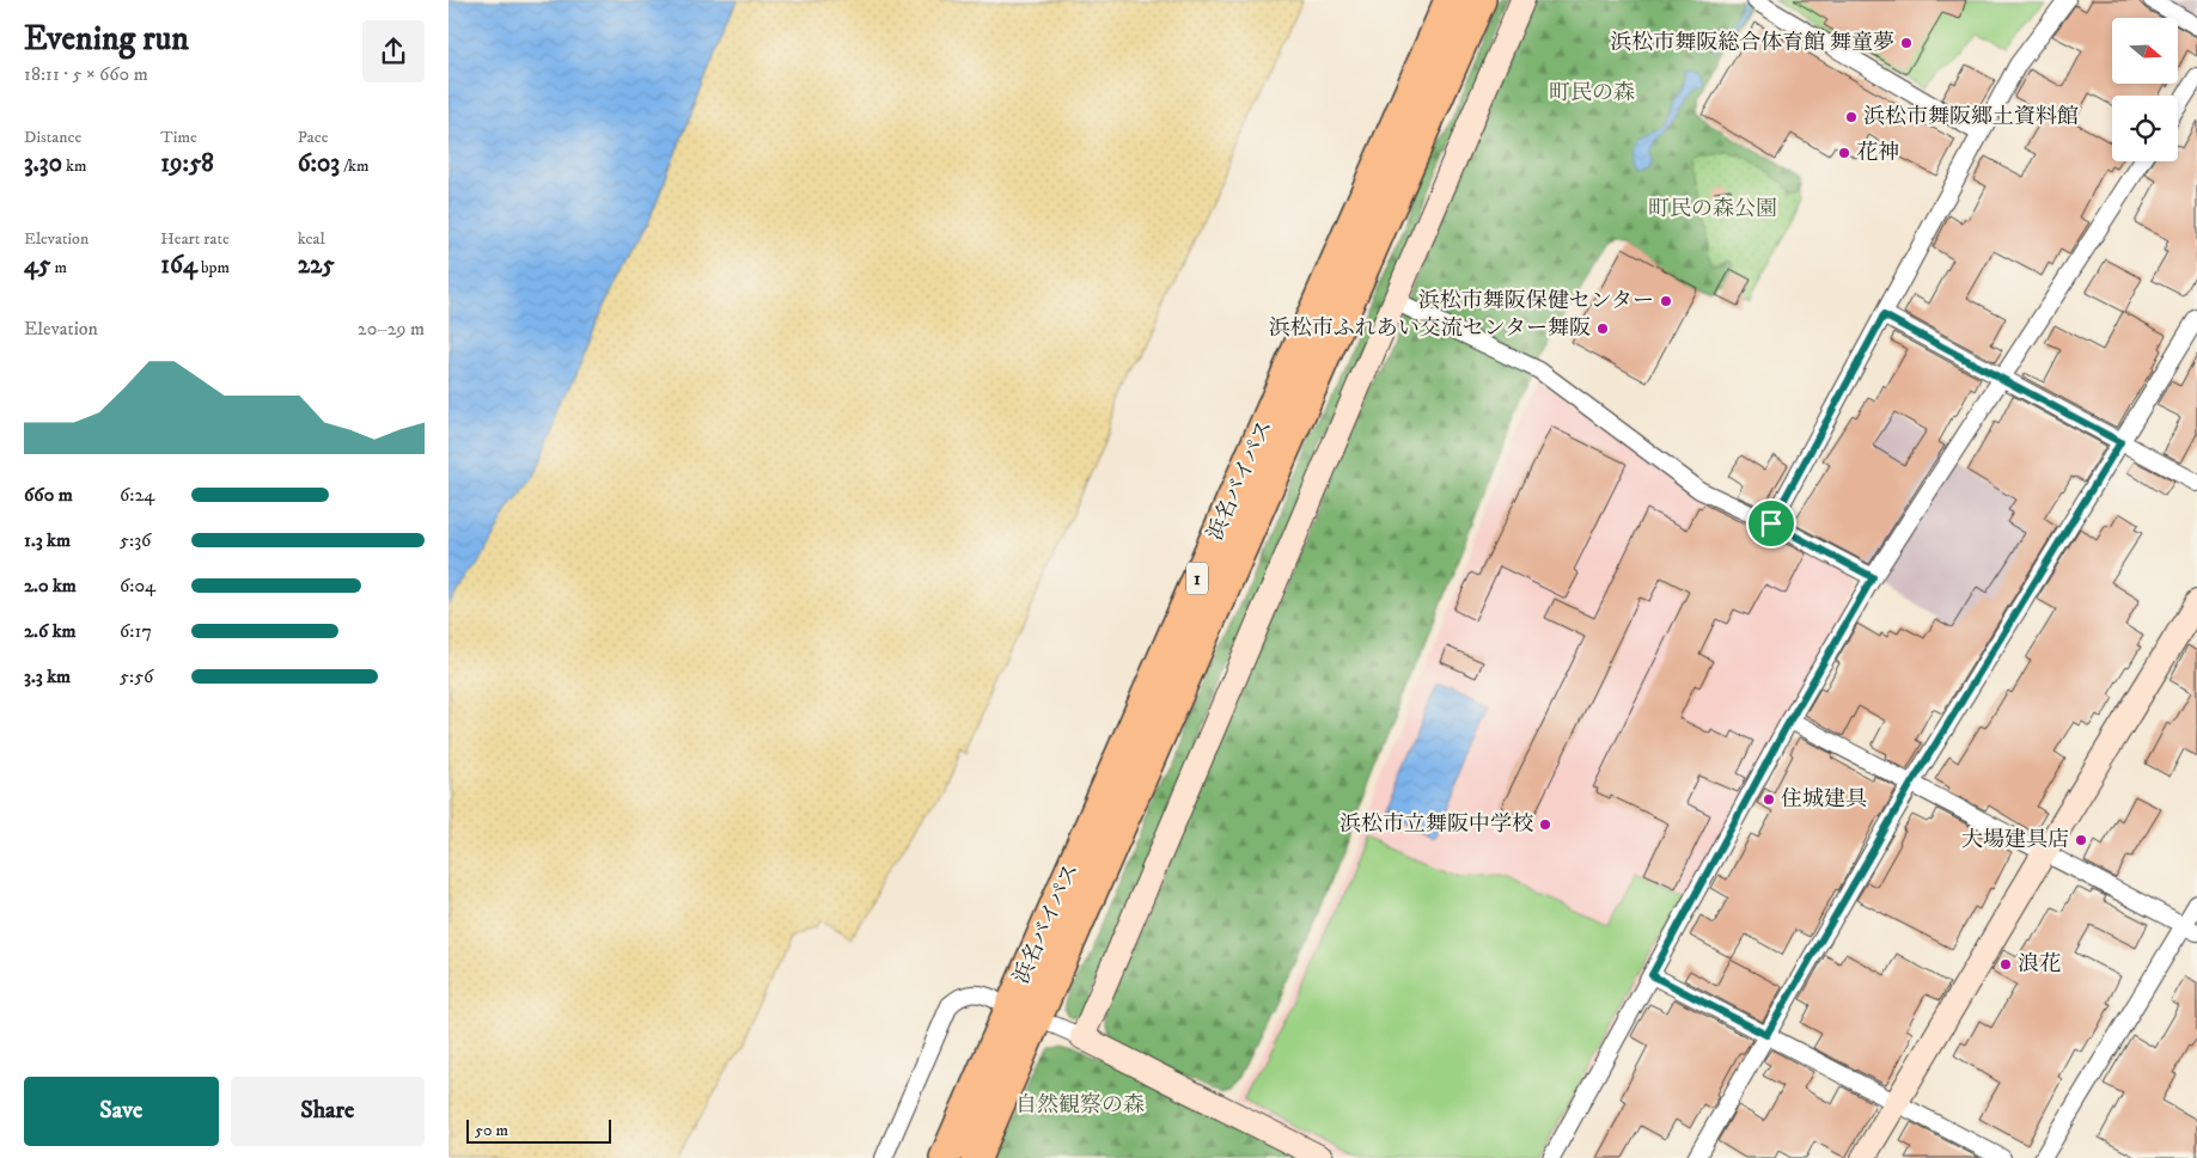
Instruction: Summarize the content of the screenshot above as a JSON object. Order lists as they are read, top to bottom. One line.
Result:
{"streets":{"highway":["浜名バイパス","1"]},"parks":["町民の森","町民の森公園","自然観察の森"],"places":["浜松市舞阪総合体育館 舞童夢","浜松市舞阪郷土資料館","花神","浜松市舞阪保健センター","浜松市ふれあい交流センター舞阪","住城建具","浜松市立舞阪中学校","大場建具店","浪花"],"scale_bar":"50 m","north":"right","page":{"heading":["Evening run","18:11 · 5 × 660 m"],"stats":[["Distance","3.30 km"],["Time","19:58"],["Pace","6:03 /km"],["Elevation","45 m"],["Heart rate","164 bpm"],["kcal","225"]],"chart":["Elevation","20–29 m"],"list":[{"name":"660 m","note":"6:24"},{"name":"1.3 km","note":"5:36"},{"name":"2.0 km","note":"6:04"},{"name":"2.6 km","note":"6:17"},{"name":"3.3 km","note":"5:56"}],"buttons":["Save","Share"],"scale":"50 m"}}
